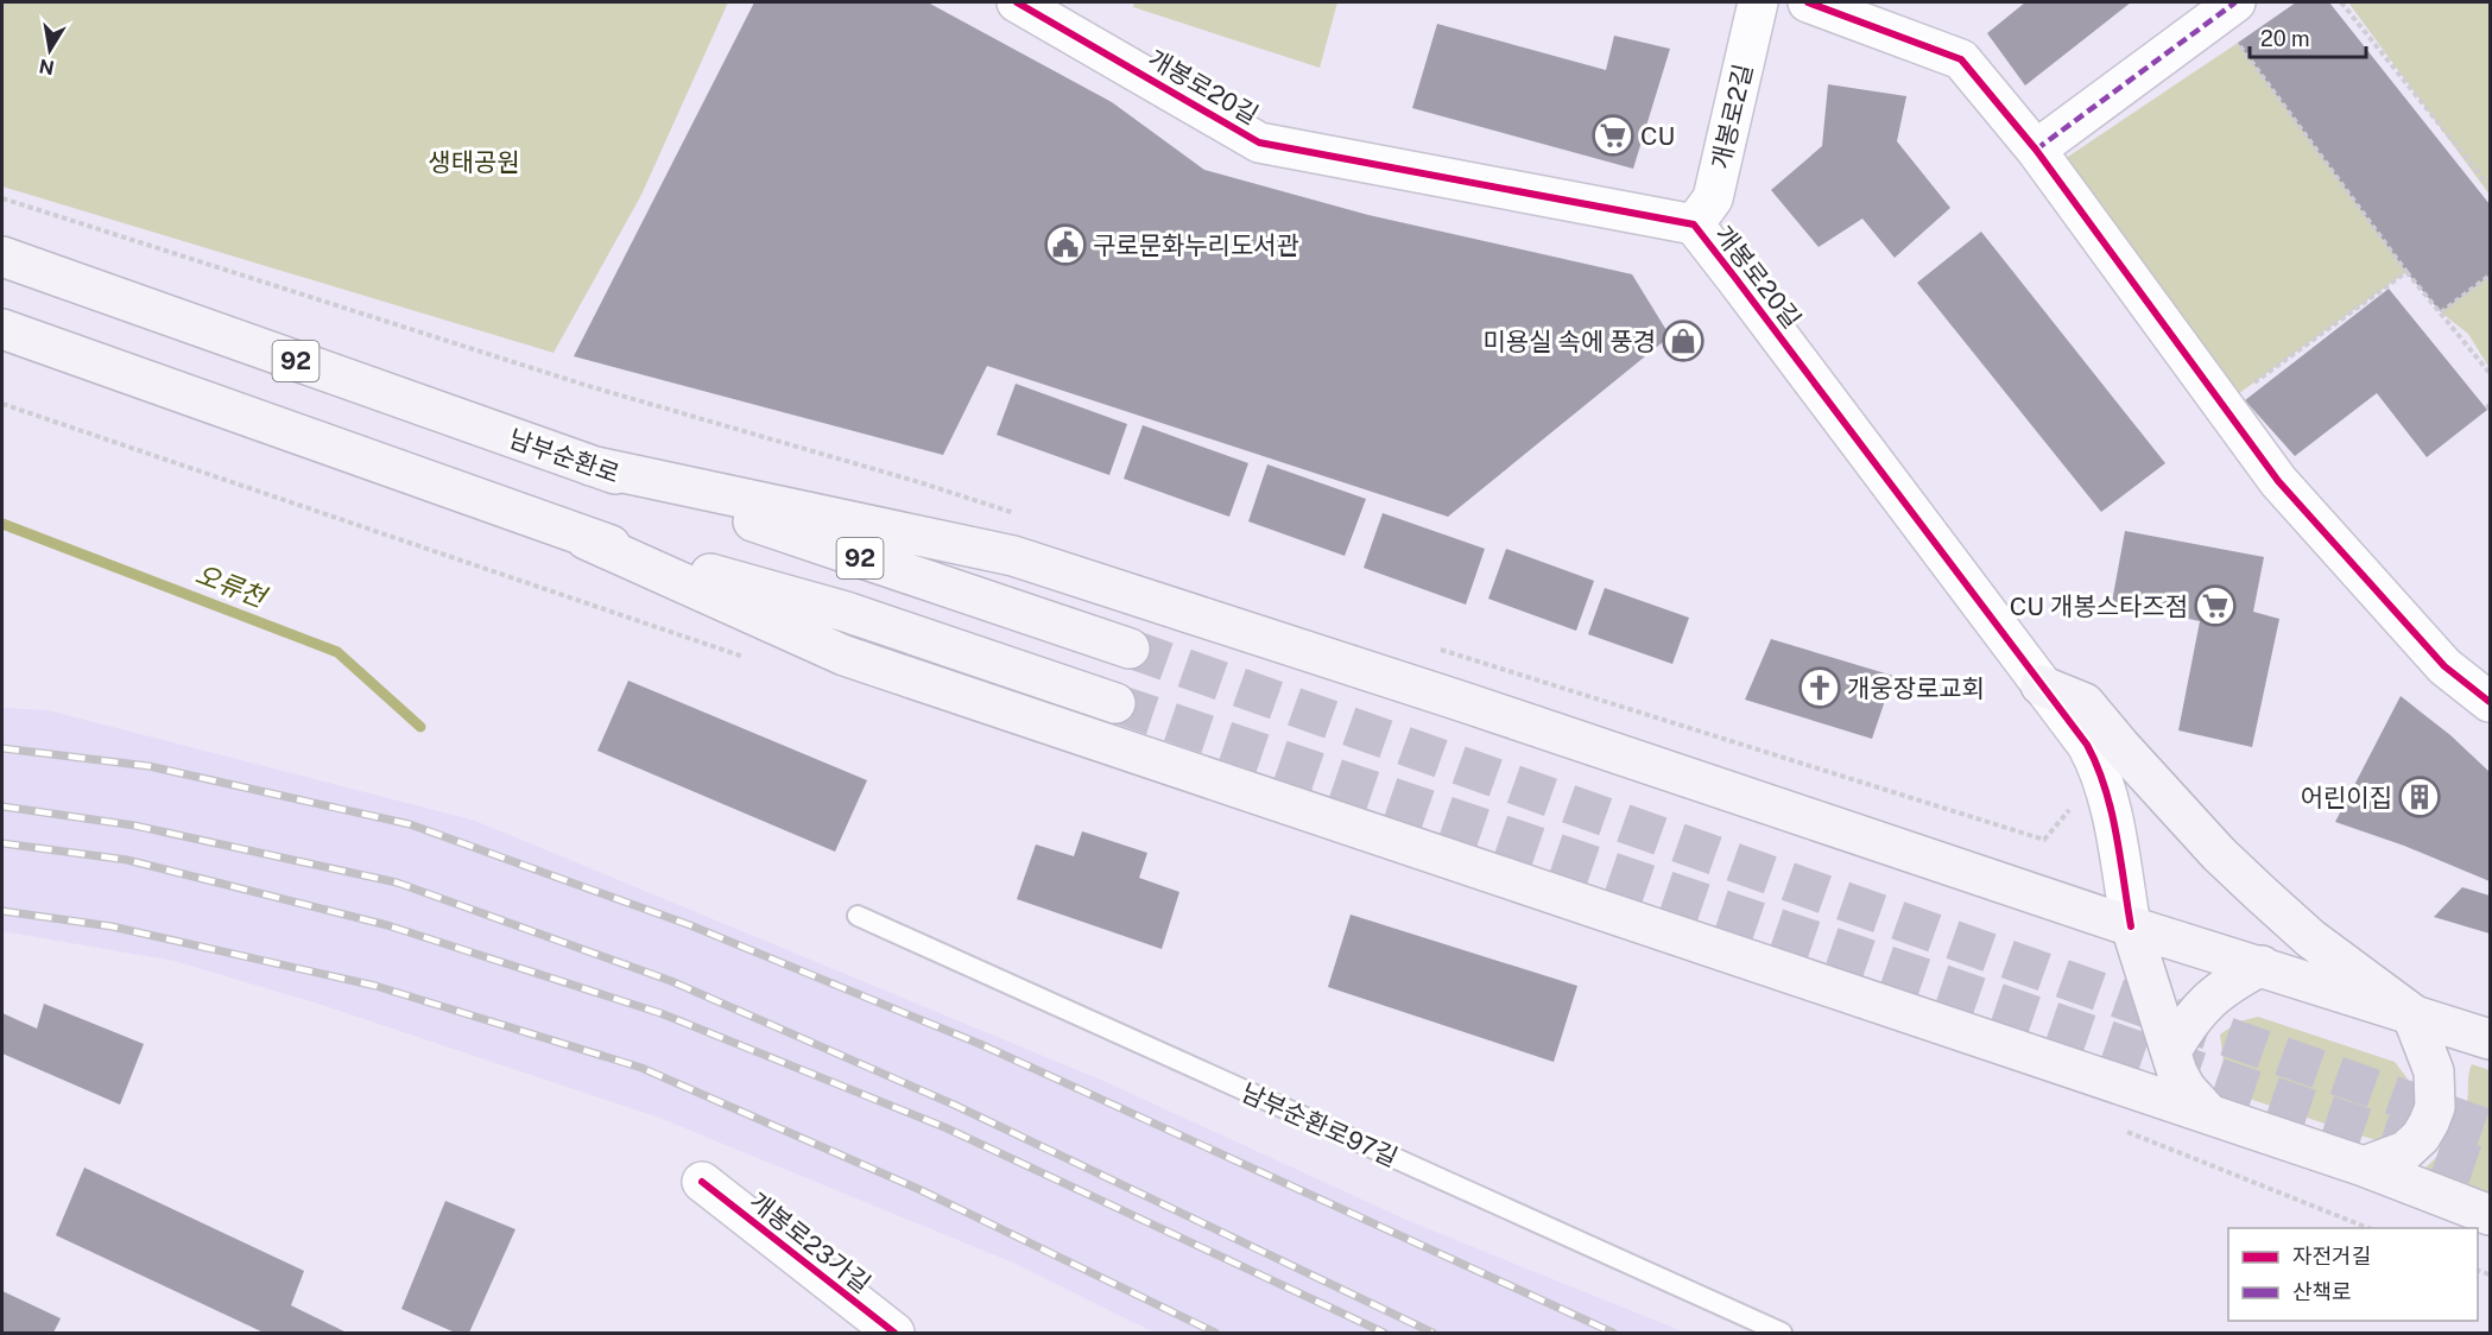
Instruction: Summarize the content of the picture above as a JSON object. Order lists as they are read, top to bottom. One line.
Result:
{"streets":{"main road":["92","남부순환로"],"street":["개봉로20길","개봉로2길","개봉로23가길"],"lane":["남부순환로97길"]},"crossings":[["개봉로20길","개봉로2길"]],"water":["오류천"],"parks":["생태공원"],"places":{"supermarket":["CU","CU 개봉스타즈점"],"public building":["구로문화누리도서관"],"shop":["미용실 속에 풍경"],"church":["개웅장로교회"],"building":["어린이집"]},"legend":["자전거길","산책로"],"scale_bar":"20 m","north":"bottom"}
